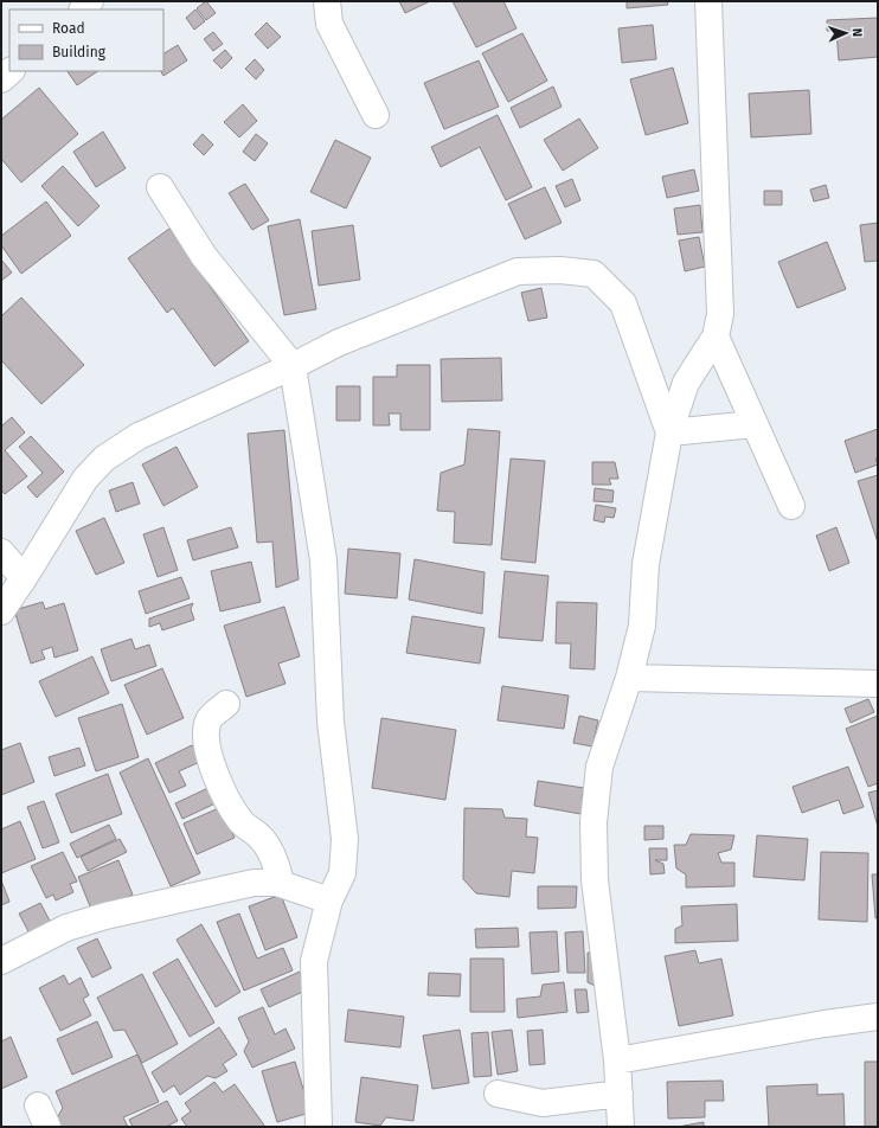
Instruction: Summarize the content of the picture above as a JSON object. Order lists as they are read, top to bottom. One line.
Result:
{"legend":["Road","Building"],"north":"right"}
